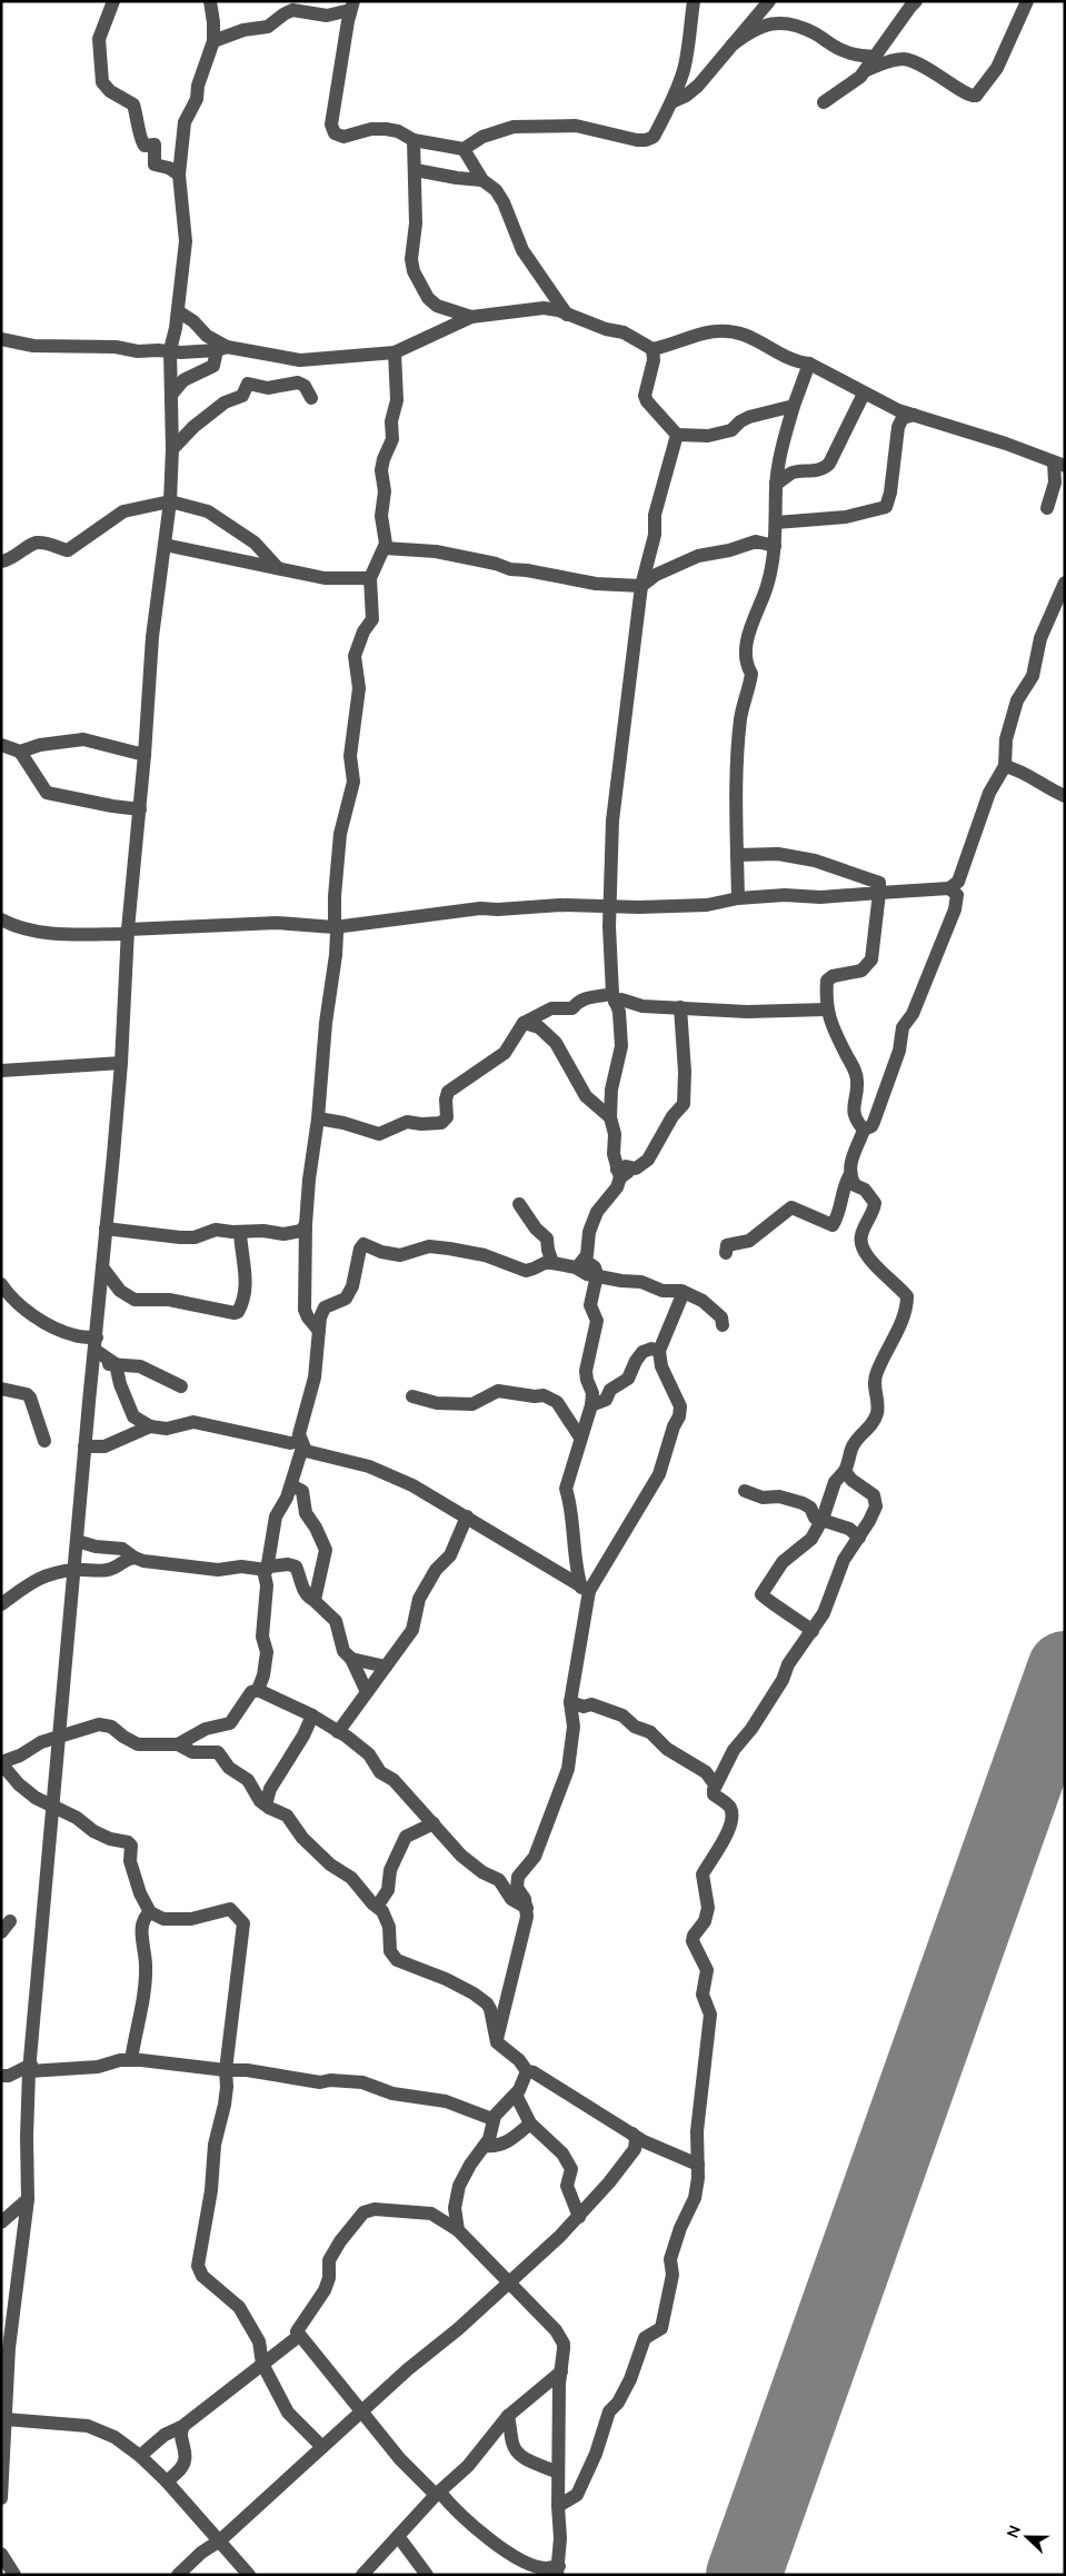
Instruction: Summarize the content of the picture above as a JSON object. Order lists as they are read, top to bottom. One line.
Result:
{"north":"left"}
